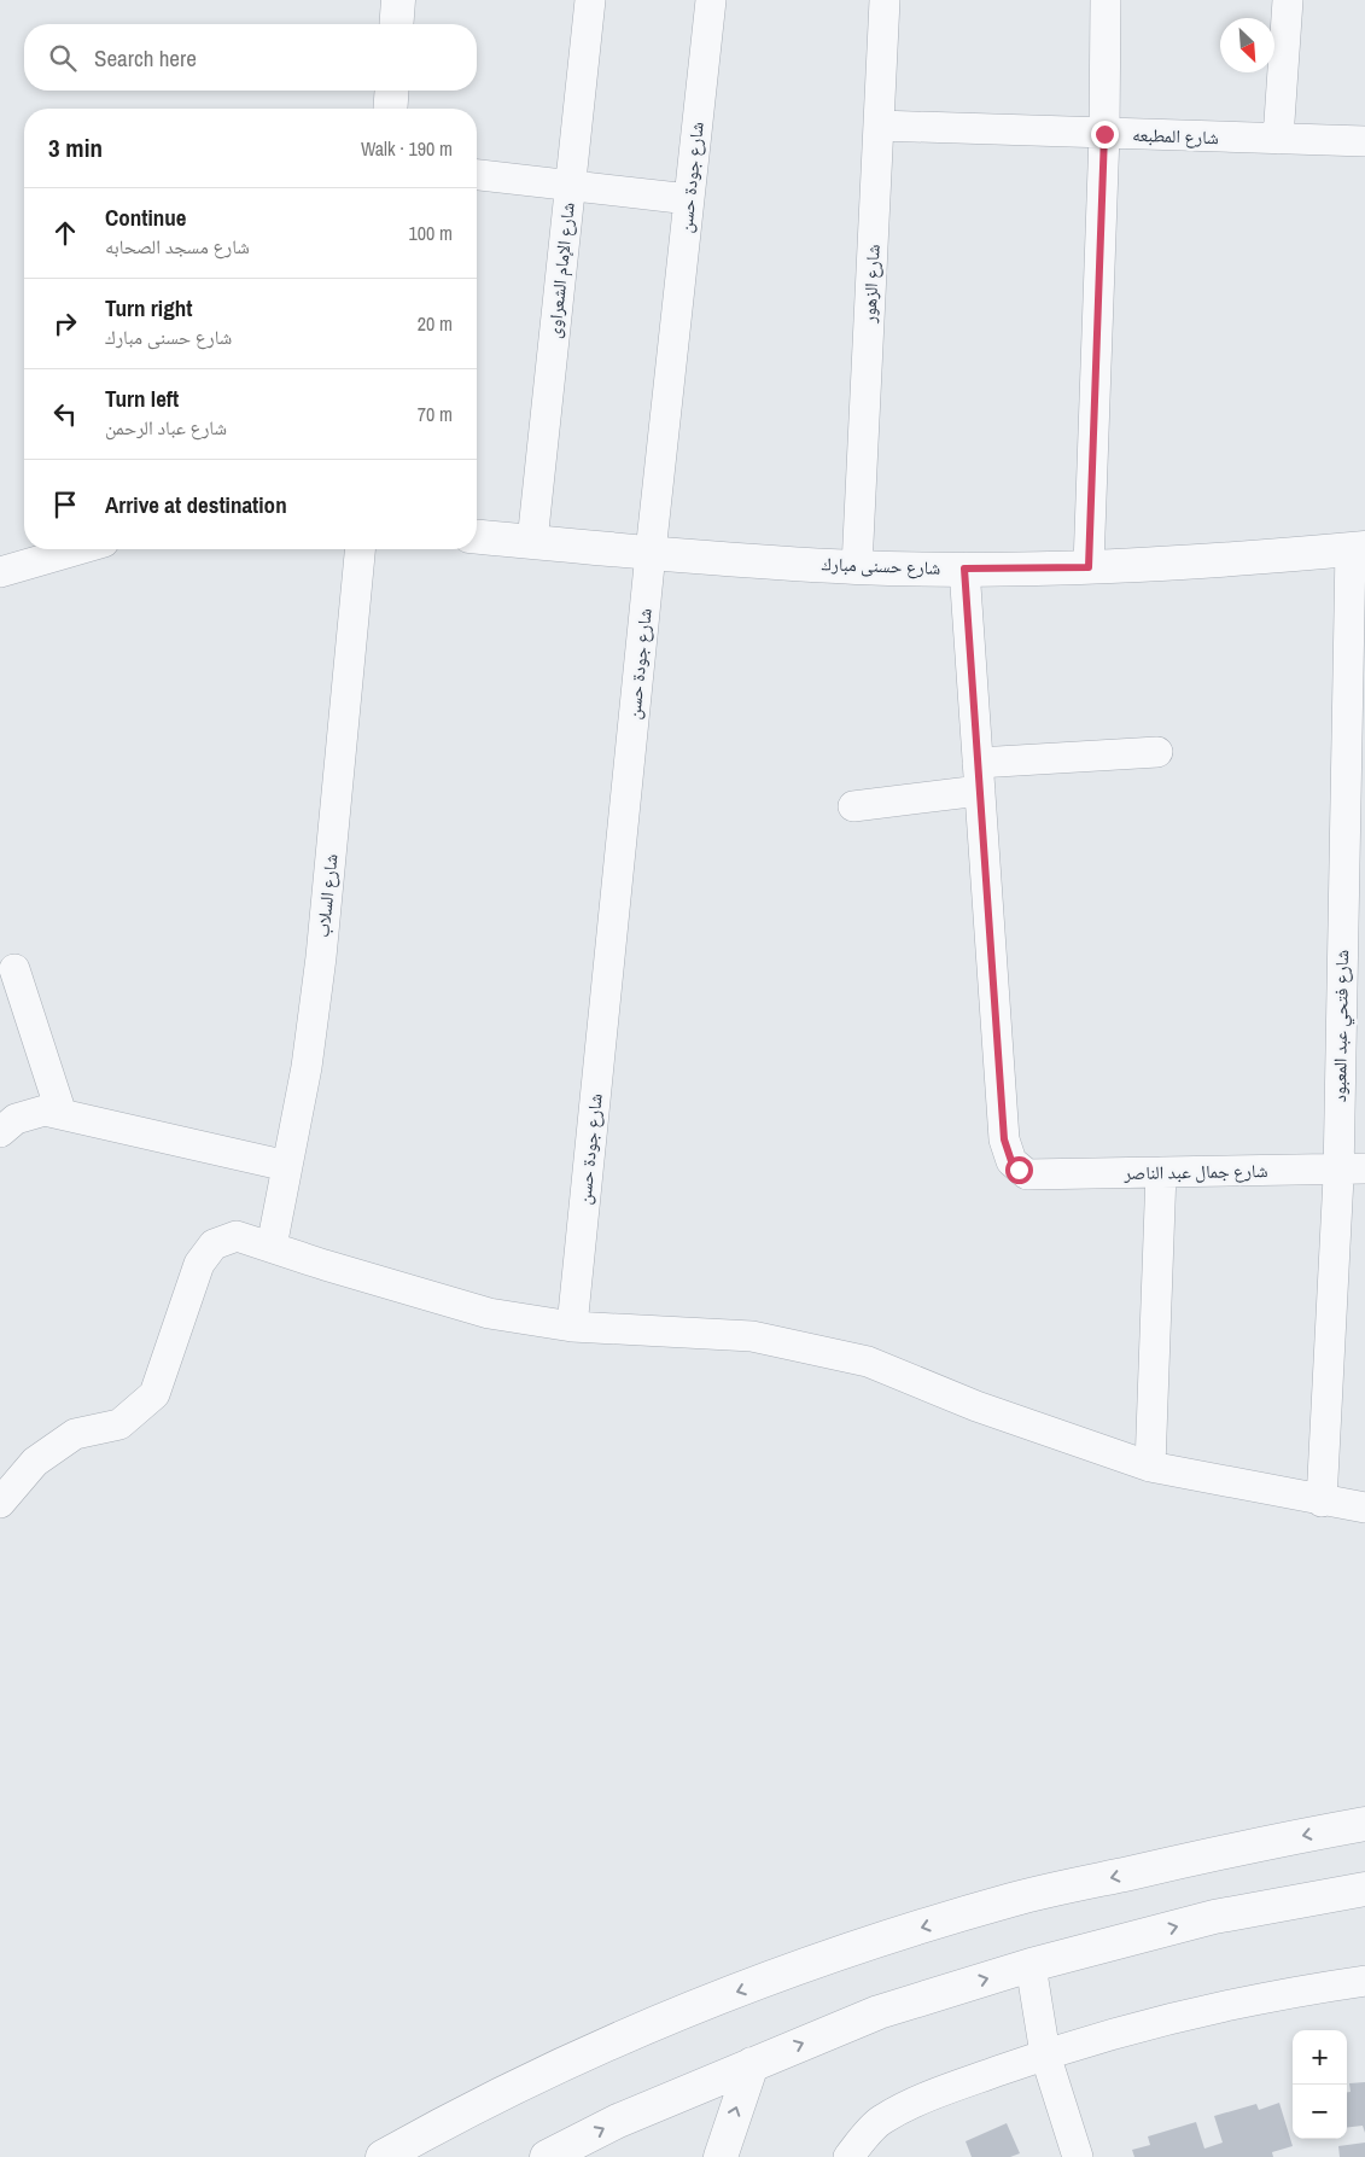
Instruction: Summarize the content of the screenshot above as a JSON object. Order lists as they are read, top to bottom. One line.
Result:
{"streets":{"street":["شارع المطبعه","شارع جودة حسن","شارع الإمام الشعراوى","شارع الزهور","شارع حسنى مبارك","شارع السلاب","شارع فتحي عبد المعبود","شارع جمال عبد الناصر"]},"crossings":[["شارع المطبعه","شارع الزهور"],["شارع جودة حسن","شارع حسنى مبارك"],["شارع الإمام الشعراوى","شارع حسنى مبارك"],["شارع الزهور","شارع حسنى مبارك"],["شارع حسنى مبارك","شارع فتحي عبد المعبود"],["شارع فتحي عبد المعبود","شارع جمال عبد الناصر"]],"north":"bottom right","page":{"search":"Search here","heading":["3 min","Walk · 190 m"],"list":[["Continue","شارع مسجد الصحابه","100 m"],["Turn right","شارع حسنى مبارك","20 m"],["Turn left","شارع عباد الرحمن","70 m"],"Arrive at destination"],"map_buttons":["+","−"]}}
